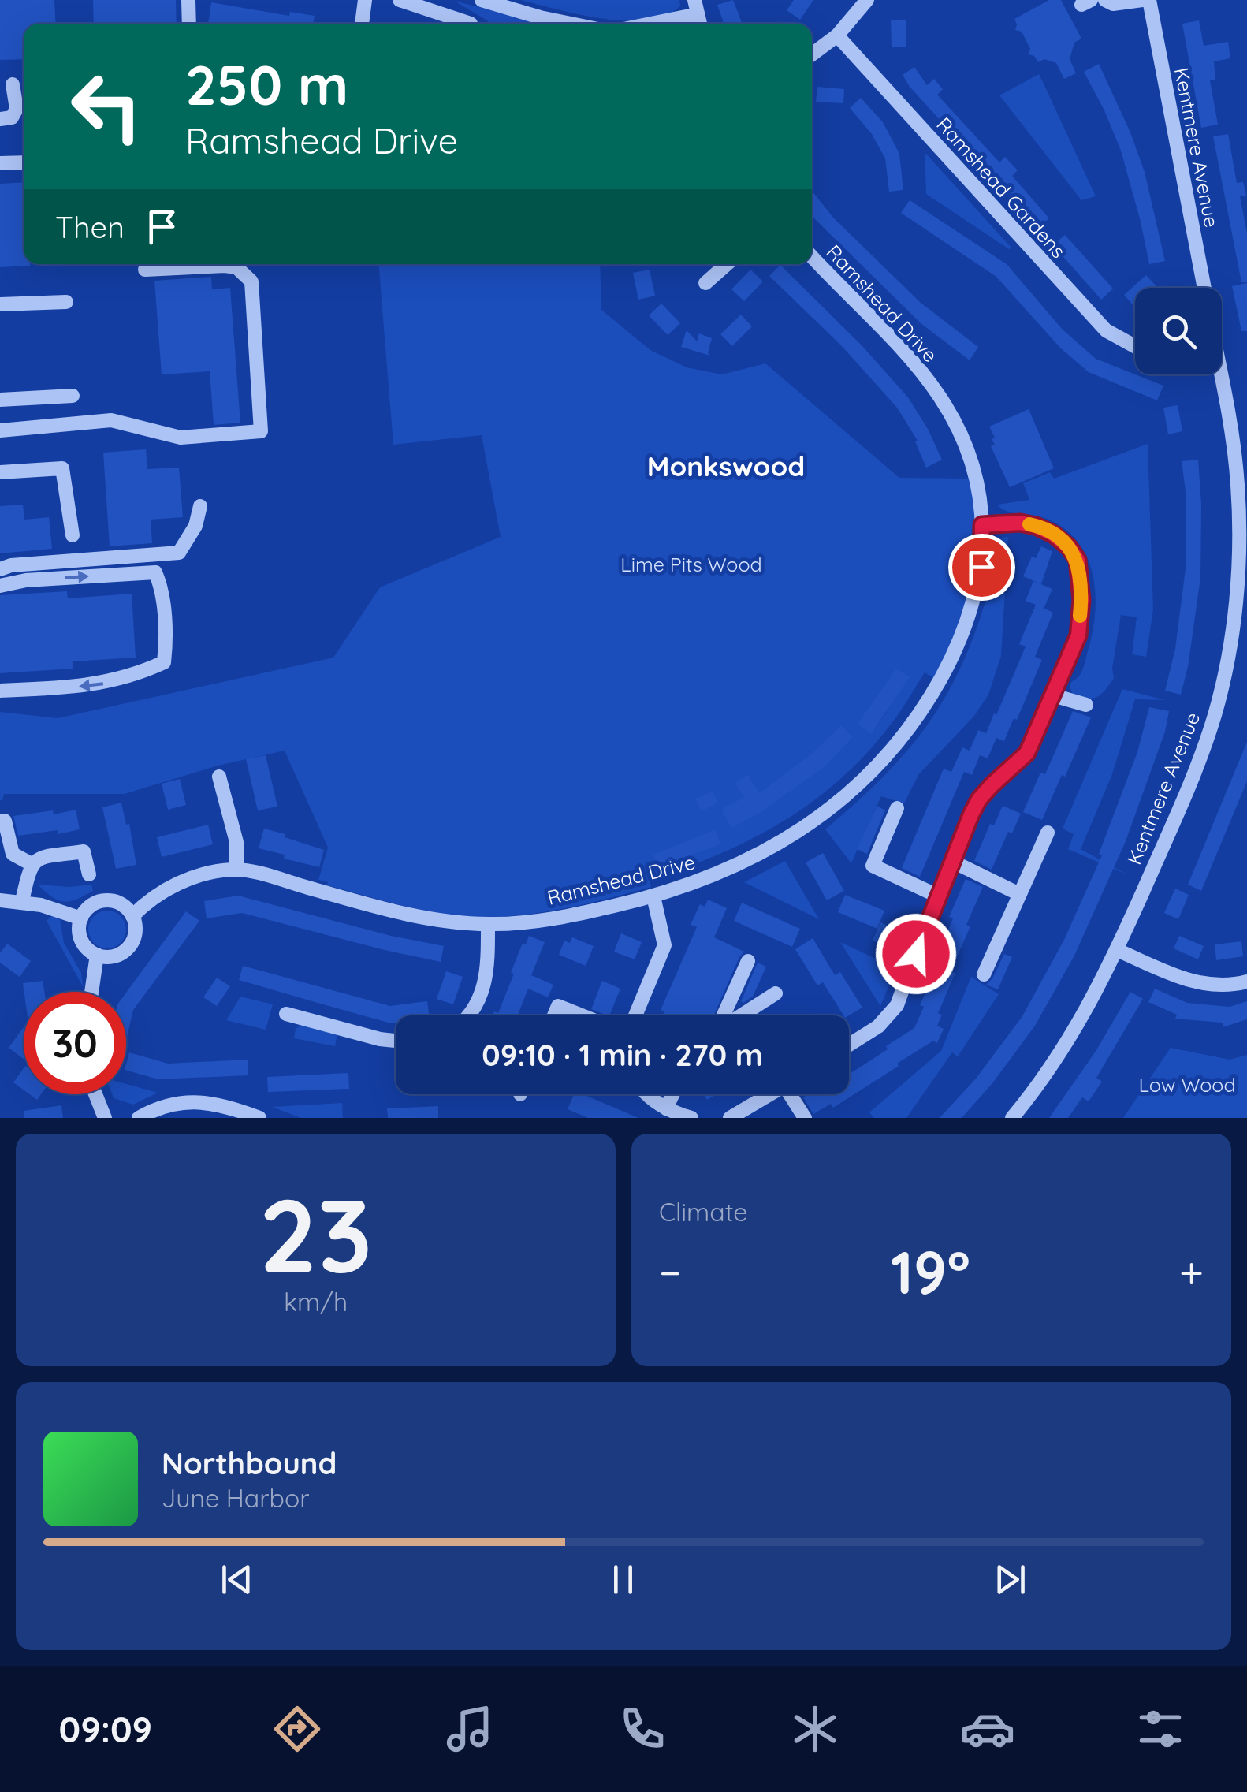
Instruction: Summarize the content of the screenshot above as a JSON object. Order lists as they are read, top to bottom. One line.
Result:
{"streets":{"street":["Kentmere Avenue","Ramshead Gardens","Ramshead Drive"]},"districts":["Monkswood"],"parks":["Lime Pits Wood","Low Wood"],"page":{"turn":["250 m","Ramshead Drive"],"then":"Then","limit":"30","trip":"09:10 · 1 min · 270 m","tile":[["23","km/h"],"Climate"],"heat":["−","19°","+"],"song":["Northbound","June Harbor"],"tabs":"09:09"}}
